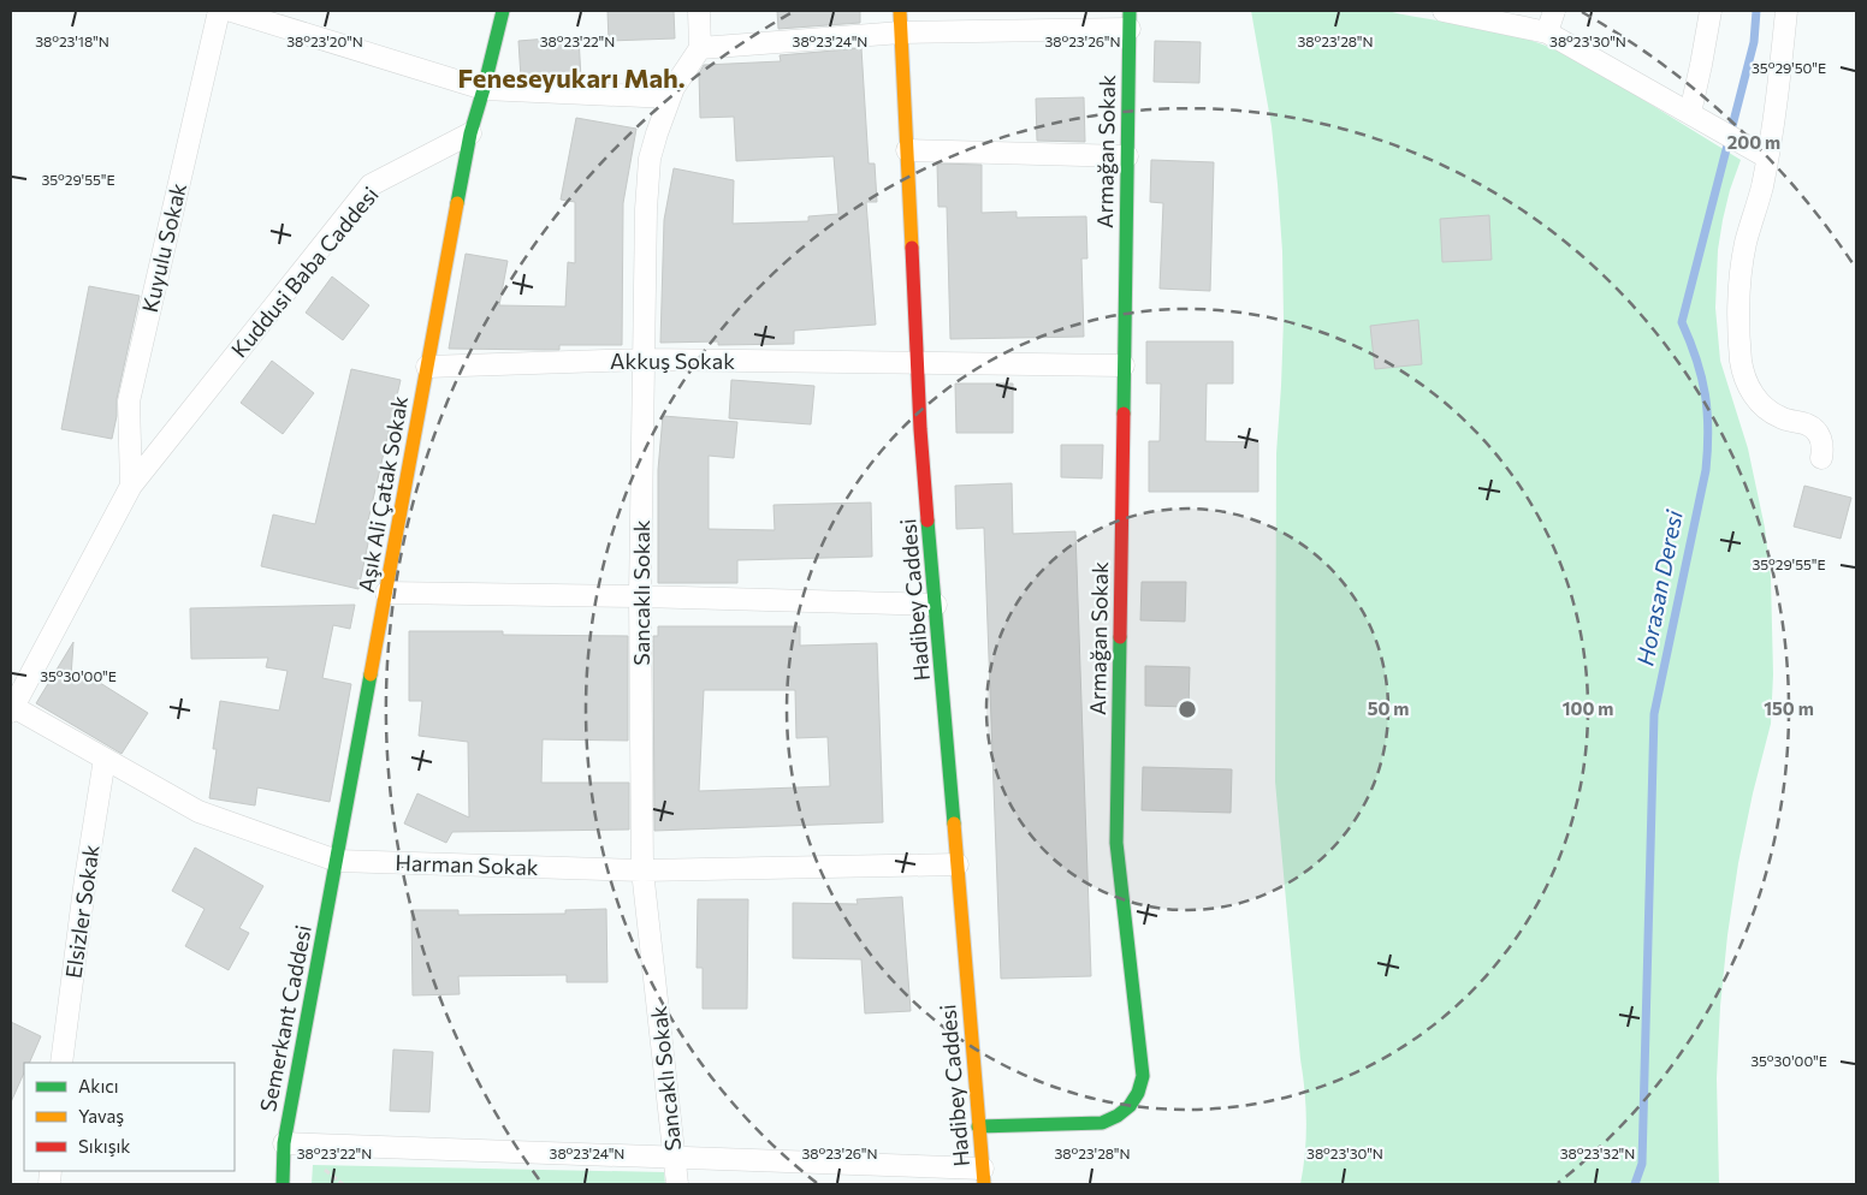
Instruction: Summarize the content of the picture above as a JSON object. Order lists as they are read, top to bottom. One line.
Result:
{"streets":{"street":["Armağan Sokak","Kuyulu Sokak","Kuddusi Baba Caddesi","Akkuş Sokak","Aşık Ali Çatak Sokak","Sancaklı Sokak","Hadibey Caddesi","Harman Sokak","Elsizler Sokak","Semerkant Caddesi"]},"crossings":[["Armağan Sokak","Akkuş Sokak"],["Armağan Sokak","Hadibey Caddesi"],["Kuyulu Sokak","Kuddusi Baba Caddesi"],["Kuddusi Baba Caddesi","Aşık Ali Çatak Sokak"],["Kuddusi Baba Caddesi","Harman Sokak"],["Akkuş Sokak","Aşık Ali Çatak Sokak"],["Akkuş Sokak","Sancaklı Sokak"],["Akkuş Sokak","Hadibey Caddesi"],["Aşık Ali Çatak Sokak","Harman Sokak"],["Aşık Ali Çatak Sokak","Semerkant Caddesi"],["Sancaklı Sokak","Harman Sokak"],["Hadibey Caddesi","Harman Sokak"],["Harman Sokak","Elsizler Sokak"],["Harman Sokak","Semerkant Caddesi"]],"districts":["Feneseyukarı Mah."],"water":["Horasan Deresi"],"legend":["Akıcı","Yavaş","Sıkışık"],"coordinates":["38°23'18\"N","38°23'20\"N","38°23'22\"N","38°23'24\"N","38°23'26\"N","38°23'28\"N","38°23'30\"N","35°29'50\"E","35°29'55\"E","35°30'00\"E","38°23'32\"N"],"rings":["200 m","50 m","100 m","150 m"]}
